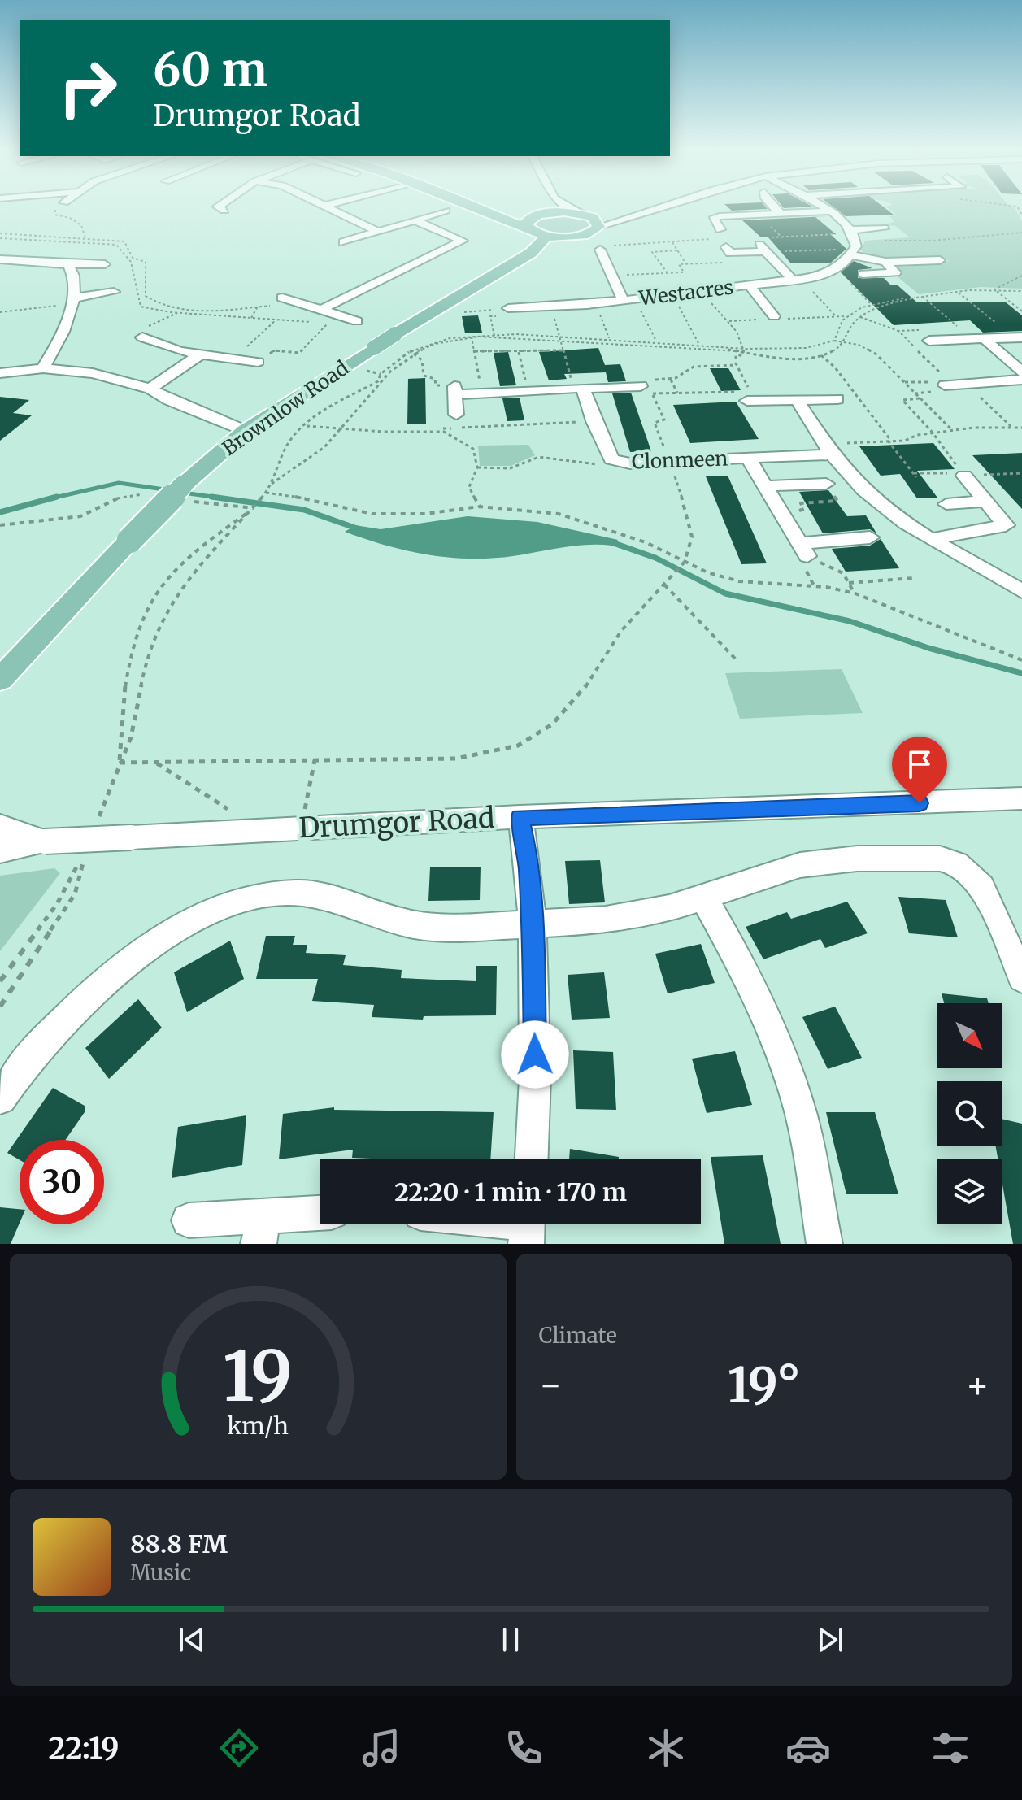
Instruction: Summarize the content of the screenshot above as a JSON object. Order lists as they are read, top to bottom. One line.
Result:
{"streets":{"main road":["Brownlow Road"],"street":["Westacres","Clonmeen","Drumgor Road"]},"north":"bottom right","page":{"turn":["60 m","Drumgor Road"],"limit":"30","trip":"22:20 · 1 min · 170 m","tile":"Climate","heat":["−","19°","+"],"song":["88.8 FM","Music"],"tabs":"22:19","gauge":["19","km/h"]}}
